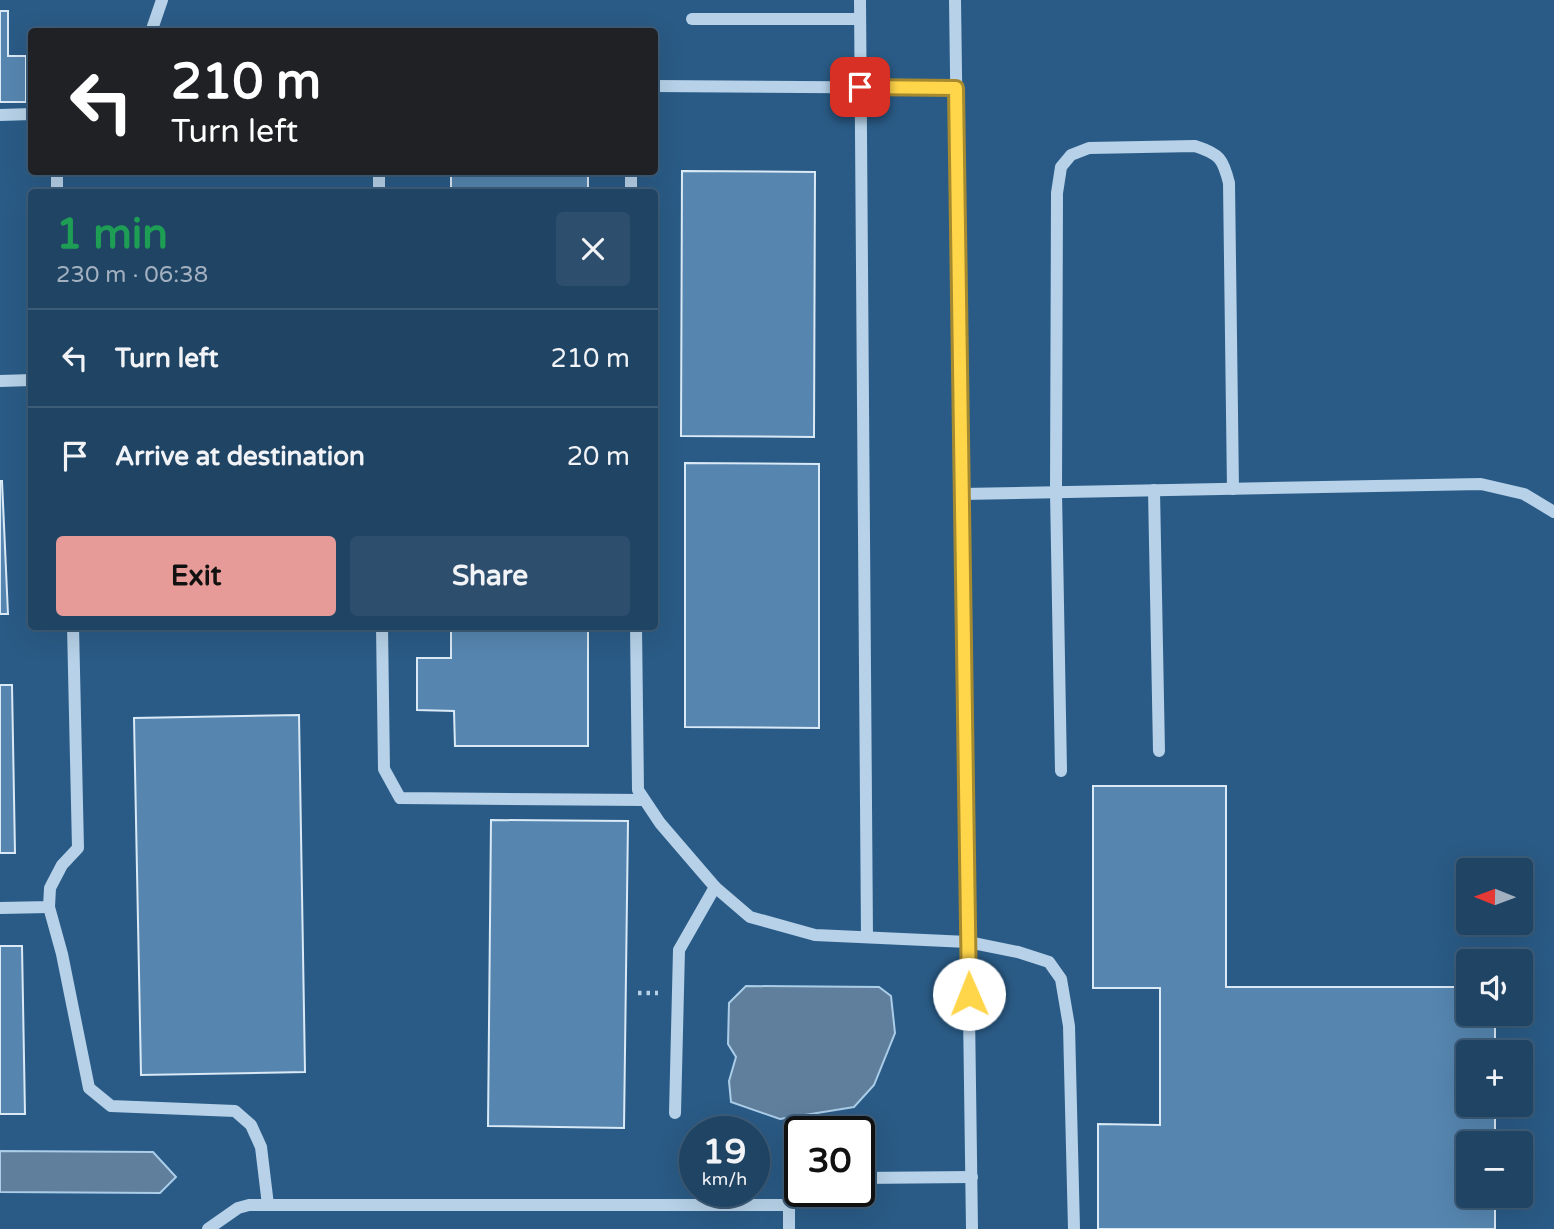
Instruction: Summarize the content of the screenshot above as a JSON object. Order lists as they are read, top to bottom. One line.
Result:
{"north":"left","page":{"turn":["210 m","Turn left"],"heading":["1 min","230 m · 06:38"],"list":[{"name":"Turn left","value":"210 m"},{"name":"Arrive at destination","value":"20 m"}],"buttons":["Exit","Share"],"map_buttons":["+","−"],"speed":"19 km/h","limit":"30"}}
